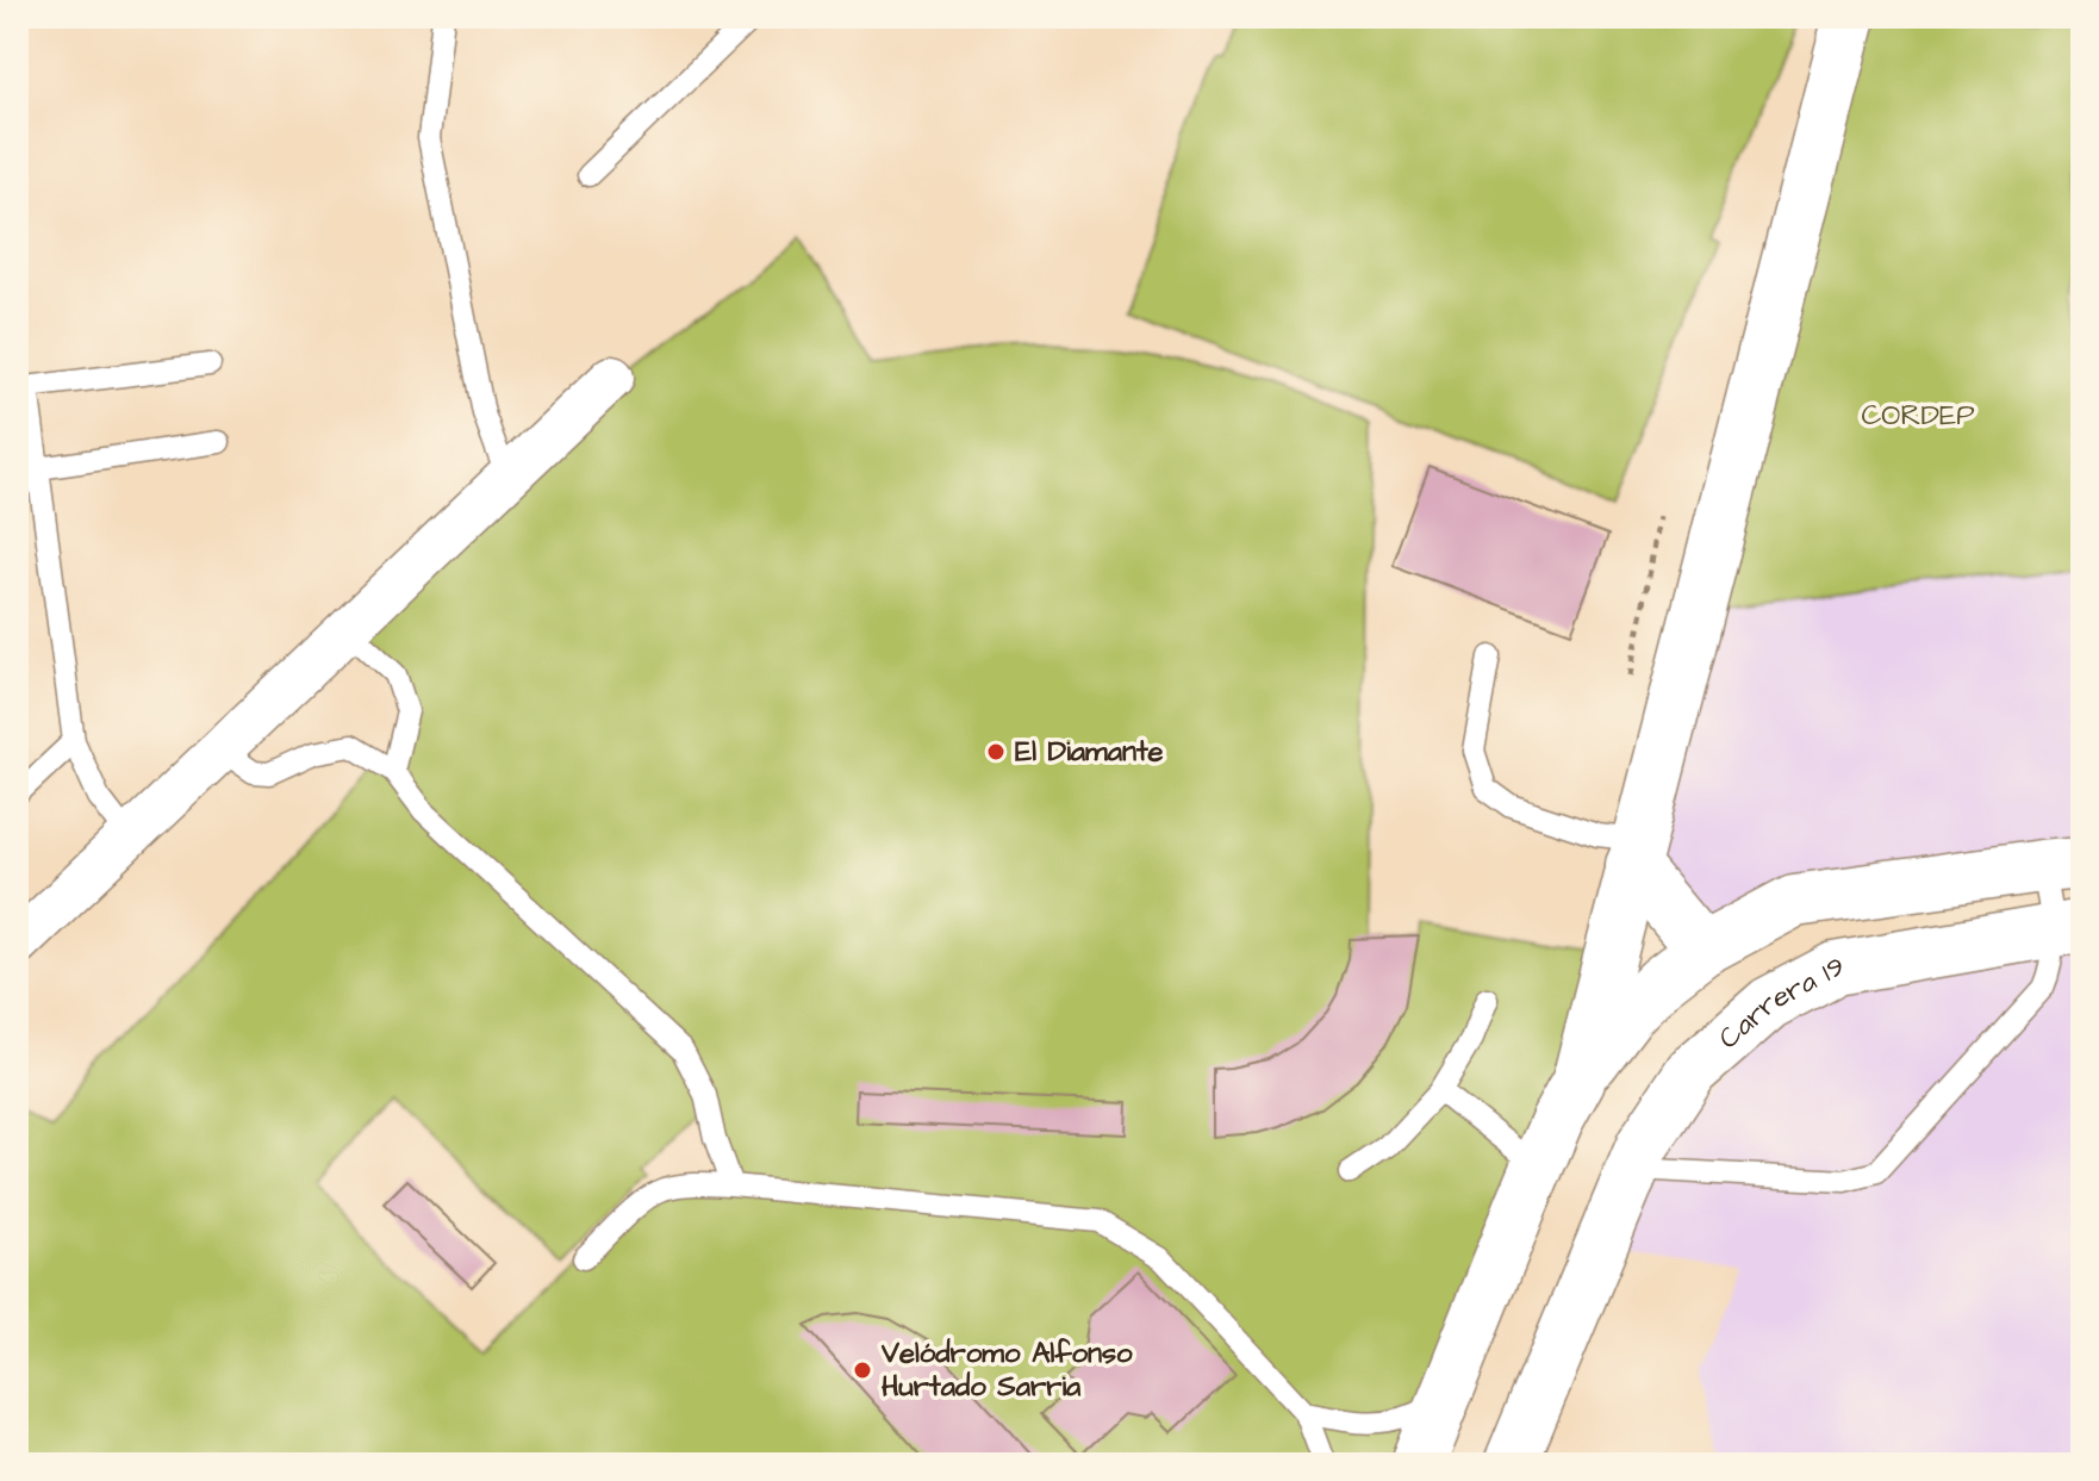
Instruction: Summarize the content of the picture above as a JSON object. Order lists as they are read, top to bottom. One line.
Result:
{"streets":{"street":["Carrera 19"]},"parks":["CORDEP"],"places":["El Diamante","Velódromo Alfonso Hurtado Sarria"]}
